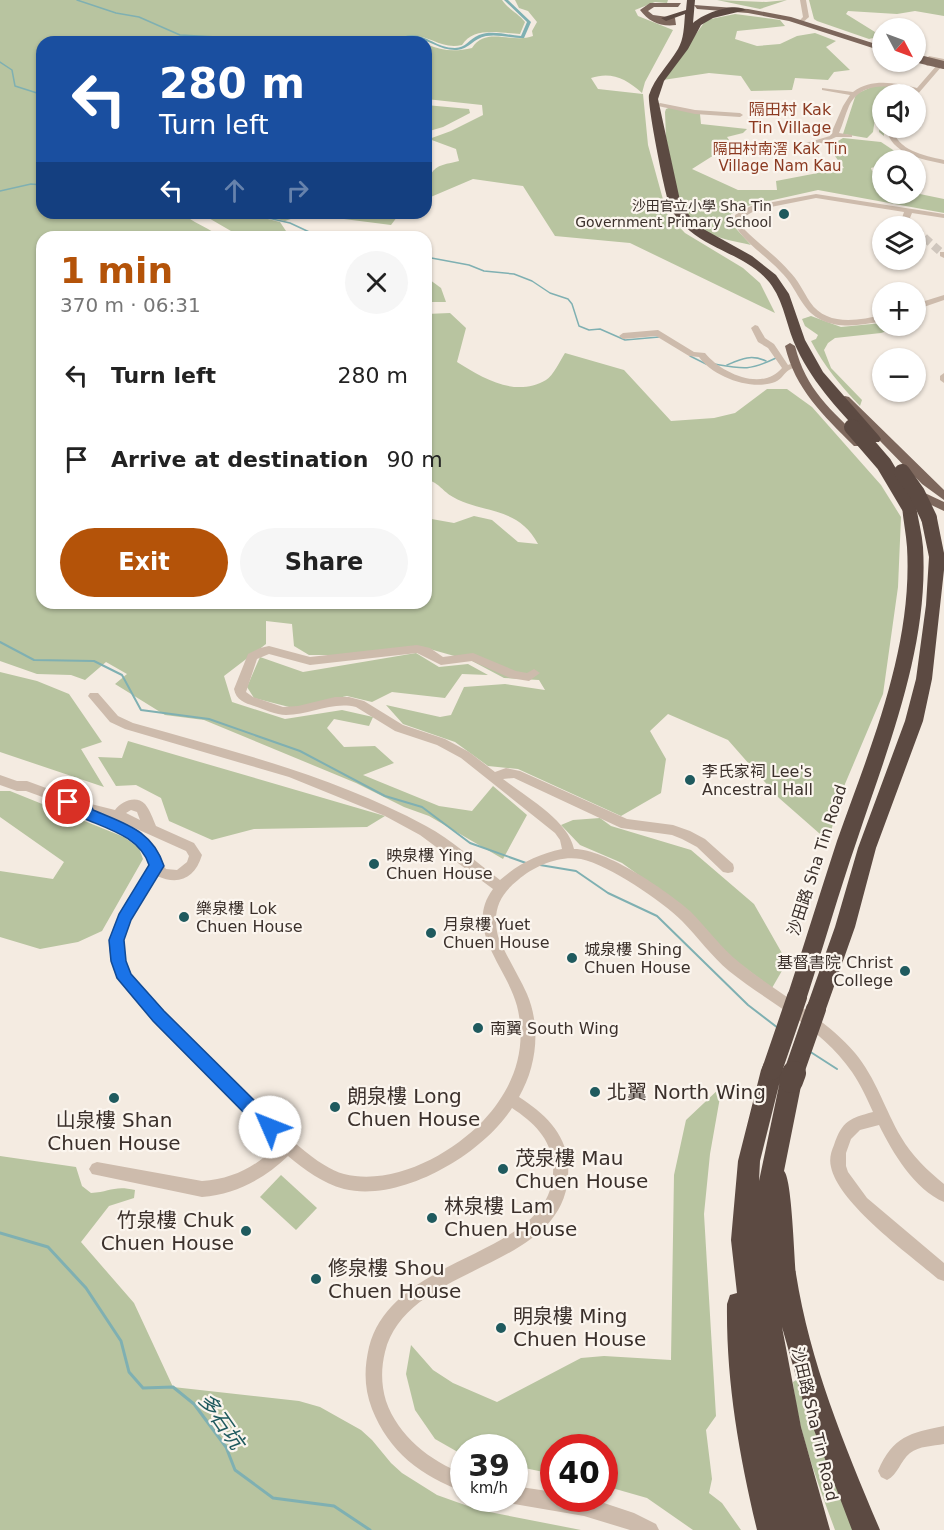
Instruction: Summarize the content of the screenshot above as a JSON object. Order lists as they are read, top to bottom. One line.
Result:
{"streets":{"highway":["沙田路 Sha Tin Road"]},"districts":["隔田村 Kak Tin Village","隔田村南滘 Kak Tin Village Nam Kau"],"water":["多石坑"],"places":["沙田官立小學 Sha Tin Government Primary School","李氏家祠 Lee's Ancestral Hall","映泉樓 Ying Chuen House","樂泉樓 Lok Chuen House","月泉樓 Yuet Chuen House","城泉樓 Shing Chuen House","基督書院 Christ College","南翼 South Wing","北翼 North Wing","山泉樓 Shan Chuen House","朗泉樓 Long Chuen House","茂泉樓 Mau Chuen House","林泉樓 Lam Chuen House","竹泉樓 Chuk Chuen House","修泉樓 Shou Chuen House","明泉樓 Ming Chuen House"],"north":"bottom right","page":{"map_buttons":["+","−"],"turn":["280 m","Turn left"],"heading":["1 min","370 m · 06:31"],"list":[{"name":"Turn left","value":"280 m"},{"name":"Arrive at destination","value":"90 m"}],"buttons":["Exit","Share"],"speed":"39 km/h","limit":"40"}}
